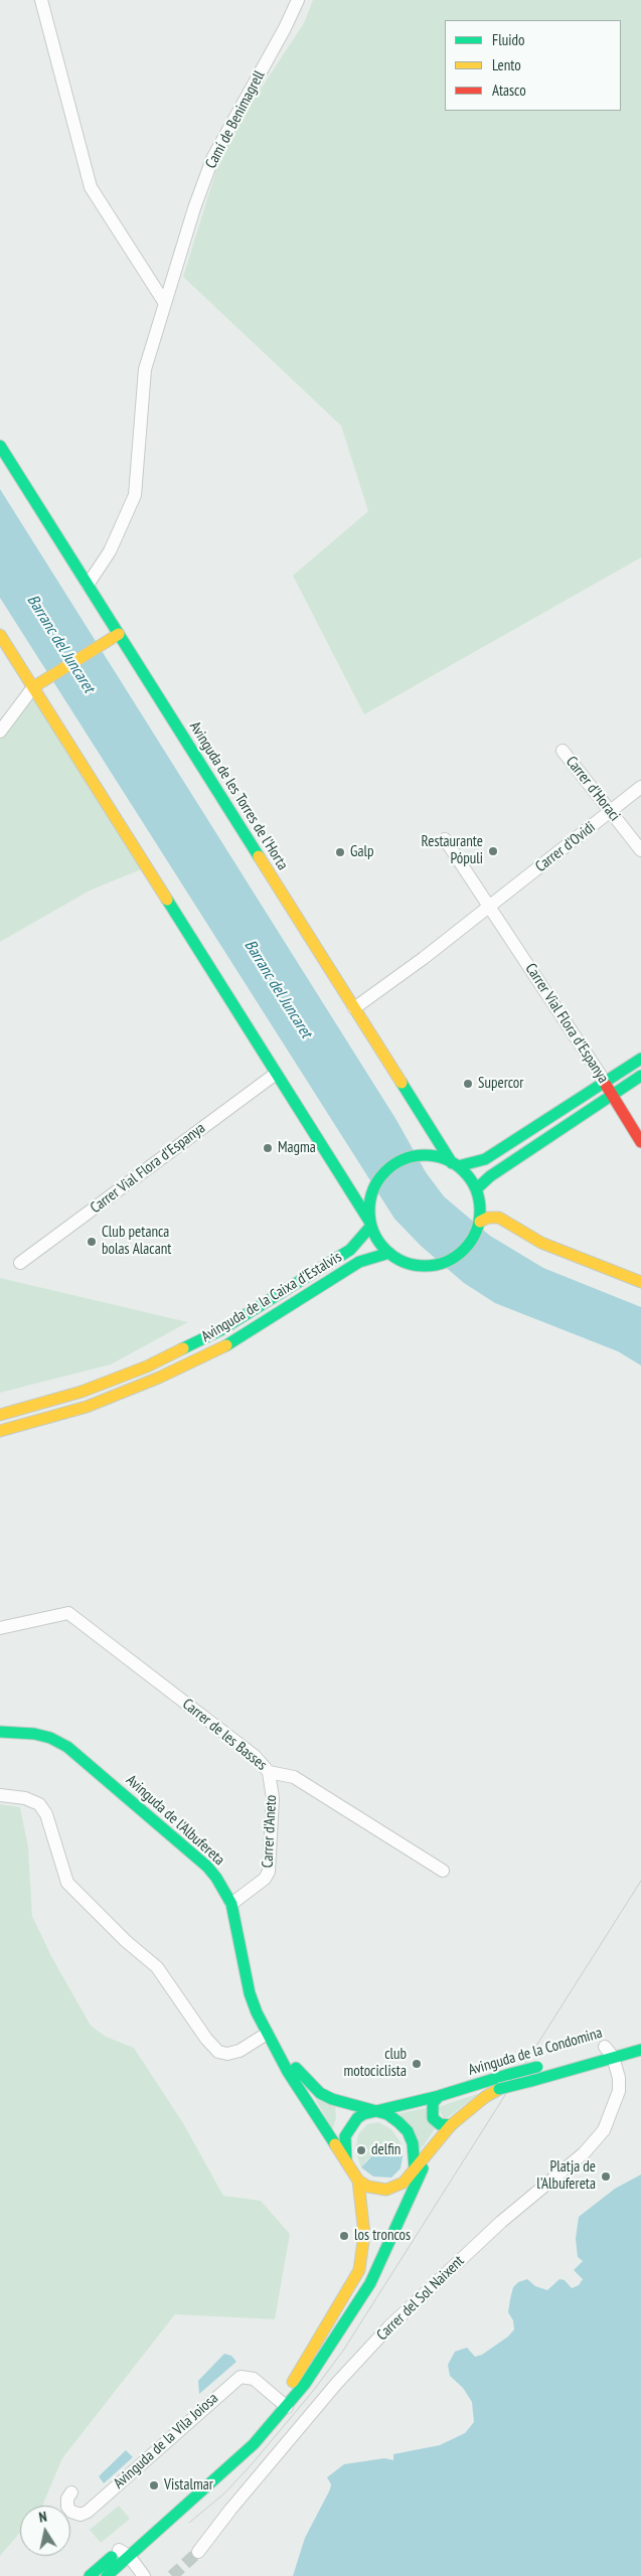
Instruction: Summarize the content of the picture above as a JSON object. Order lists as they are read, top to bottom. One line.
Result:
{"streets":{"main road":["Avinguda de les Torres de l'Horta","Carrer Vial Flora d'Espanya","Avinguda de la Caixa d'Estalvis","Avinguda de l'Albufereta","Avinguda de la Condomina"],"street":["Camí de Benimagrell","Carrer d'Horaci","Carrer d'Ovidi","Carrer de les Basses","Carrer d'Aneto","Carrer del Sol Naixent","Avinguda de la Vila Joiosa"]},"crossings":[["Camí de Benimagrell","Avinguda de les Torres de l'Horta"],["Carrer d'Horaci","Carrer d'Ovidi"],["Avinguda de les Torres de l'Horta","Avinguda de la Caixa d'Estalvis"],["Carrer d'Ovidi","Carrer Vial Flora d'Espanya"],["Carrer de les Basses","Carrer d'Aneto"],["Avinguda de l'Albufereta","Carrer d'Aneto"],["Avinguda de l'Albufereta","Avinguda de la Condomina"],["Avinguda de la Condomina","Carrer del Sol Naixent"]],"water":["Barranc del Juncaret"],"places":["Restaurante Pópuli","Galp","Supercor","Magma","Club petanca bolas Alacant","club motociclista","delfin","Platja de l'Albufereta","los troncos","Vistalmar"],"legend":["Fluido","Lento","Atasco"],"north":"top"}
